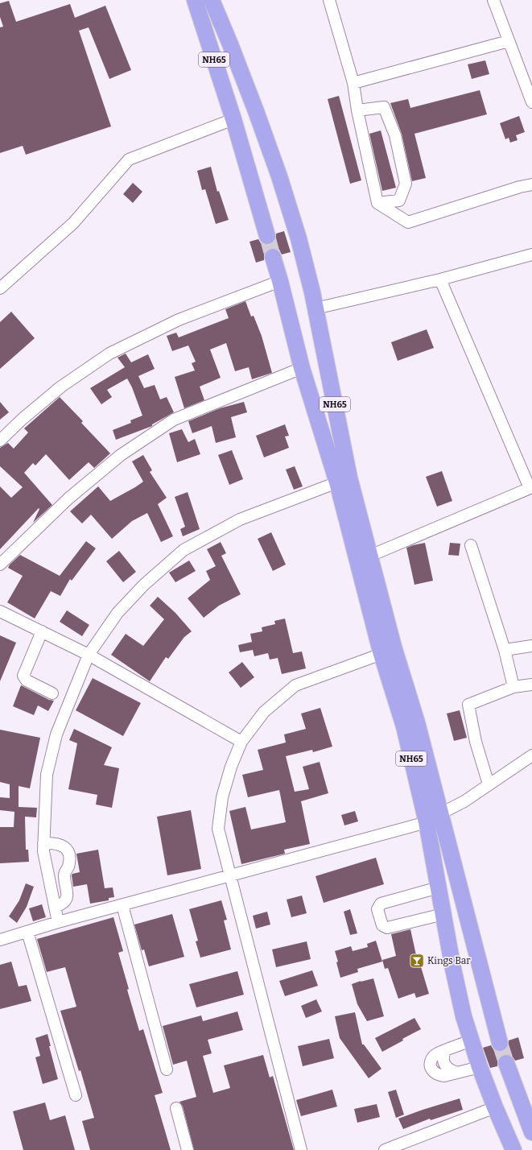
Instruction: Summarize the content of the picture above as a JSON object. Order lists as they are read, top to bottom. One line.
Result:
{"streets":{"highway":["NH65"]},"places":{"bar":["Kings Bar"]}}
